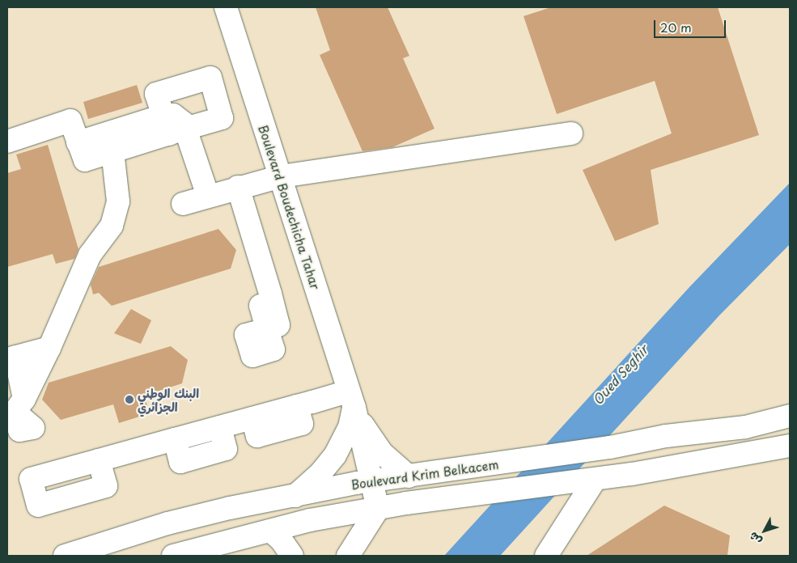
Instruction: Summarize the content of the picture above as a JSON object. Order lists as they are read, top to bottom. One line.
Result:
{"streets":{"main road":["Boulevard Boudechicha Tahar","Boulevard Krim Belkacem"]},"crossings":[["Boulevard Boudechicha Tahar","Boulevard Krim Belkacem"]],"water":["Oued Seghir"],"places":["البنك الوطني الجزائري"],"scale_bar":"20 m","north":"bottom left"}
